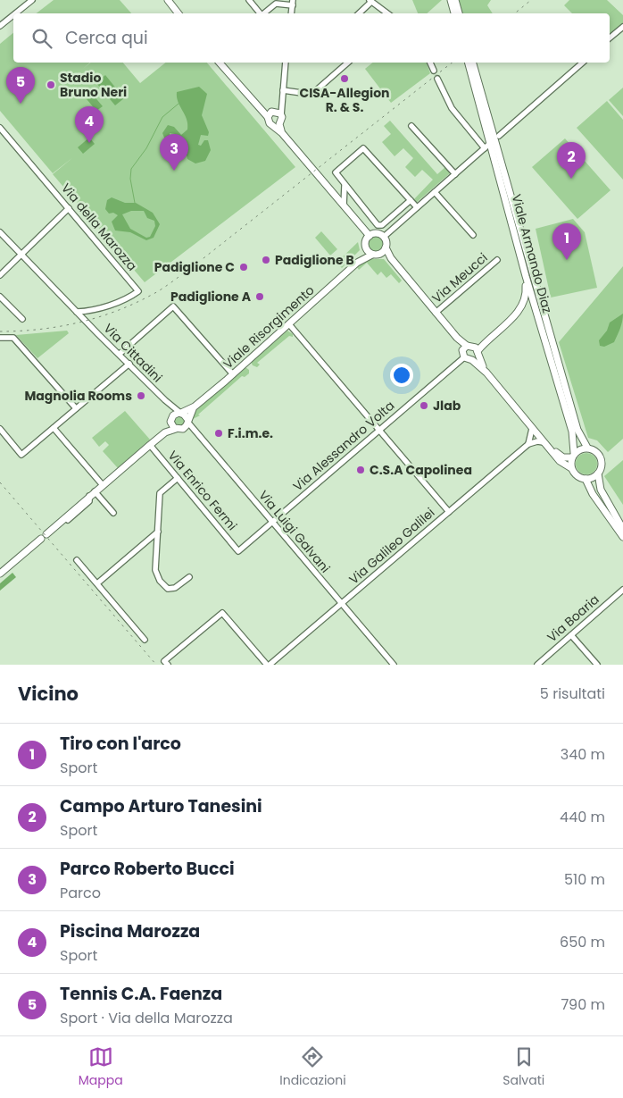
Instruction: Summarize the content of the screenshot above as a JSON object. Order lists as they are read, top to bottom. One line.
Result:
{"streets":{"main road":["Viale Armando Diaz","Viale Risorgimento"],"street":["Via della Marozza","Via Meucci","Via Cittadini","Via Alessandro Volta","Via Enrico Fermi","Via Luigi Galvani","Via Galileo Galilei","Via Boaria"]},"crossings":[["Via della Marozza","Via Cittadini"],["Viale Risorgimento","Via Cittadini"],["Viale Risorgimento","Via Luigi Galvani"],["Via Cittadini","Via Luigi Galvani"],["Via Alessandro Volta","Via Enrico Fermi"],["Via Alessandro Volta","Via Luigi Galvani"],["Via Luigi Galvani","Via Galileo Galilei"]],"places":["CISA-Allegion R. & S.","Stadio Bruno Neri","Padiglione B","Padiglione C","Padiglione A","Magnolia Rooms","Jlab","F.i.m.e.","C.S.A Capolinea"],"page":{"search":"Cerca qui","pins":["5","4","3","2","1"],"heading":["Vicino","5 risultati"],"list":[{"mark":"1","name":"Tiro con l'arco","note":"Sport","value":"340 m"},{"mark":"2","name":"Campo Arturo Tanesini","note":"Sport","value":"440 m"},{"mark":"3","name":"Parco Roberto Bucci","note":"Parco","value":"510 m"},{"mark":"4","name":"Piscina Marozza","note":"Sport","value":"650 m"},{"mark":"5","name":"Tennis C.A. Faenza","note":"Sport · Via della Marozza","value":"790 m"}],"nav":["Mappa","Indicazioni","Salvati"]}}
